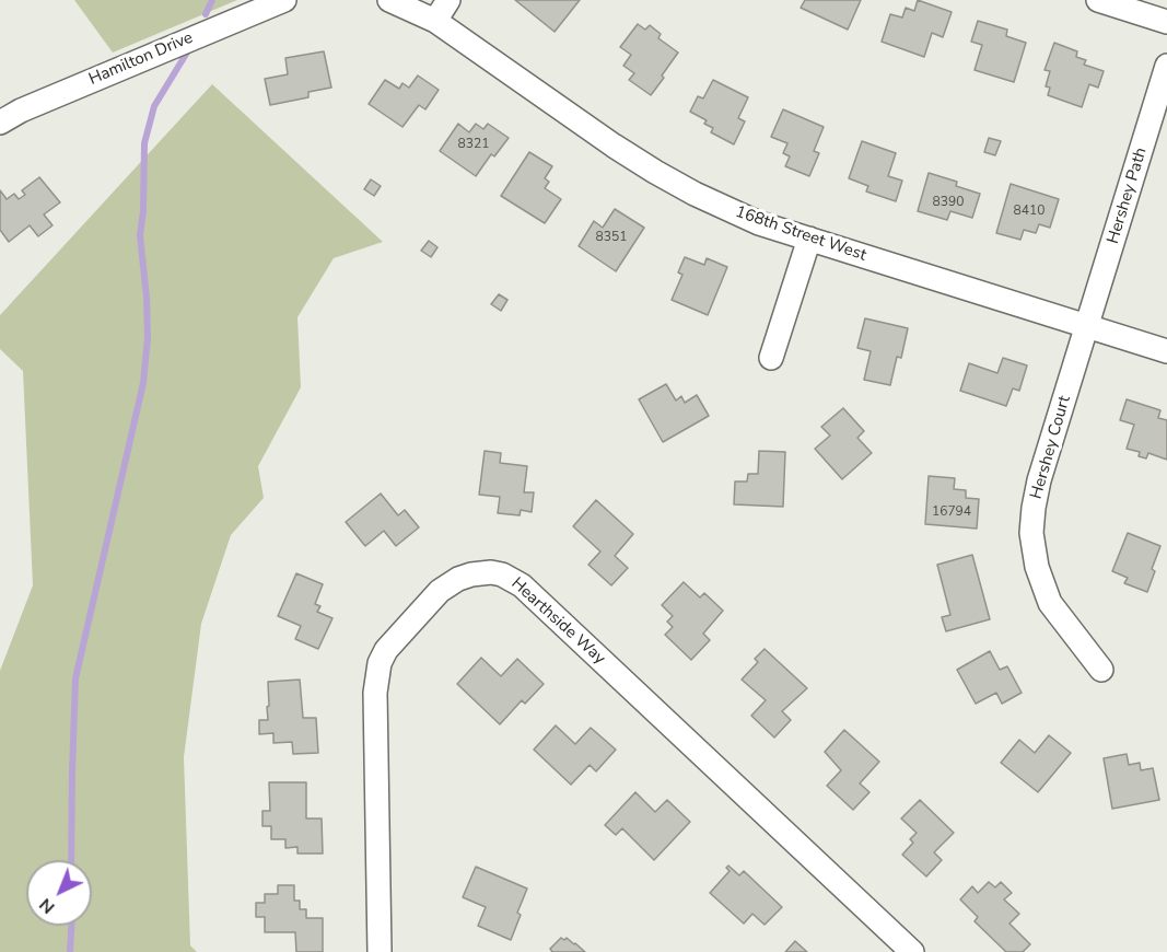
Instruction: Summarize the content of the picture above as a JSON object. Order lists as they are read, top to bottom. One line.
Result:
{"streets":{"street":["Hamilton Drive","Hershey Path","168th Street West","Hershey Court","Hearthside Way"]},"crossings":[["Hershey Path","168th Street West"],["Hershey Path","Hershey Court"],["168th Street West","Hershey Court"]],"house_numbers":["8321","8390","8410","8351","16794"],"north":"bottom left"}
